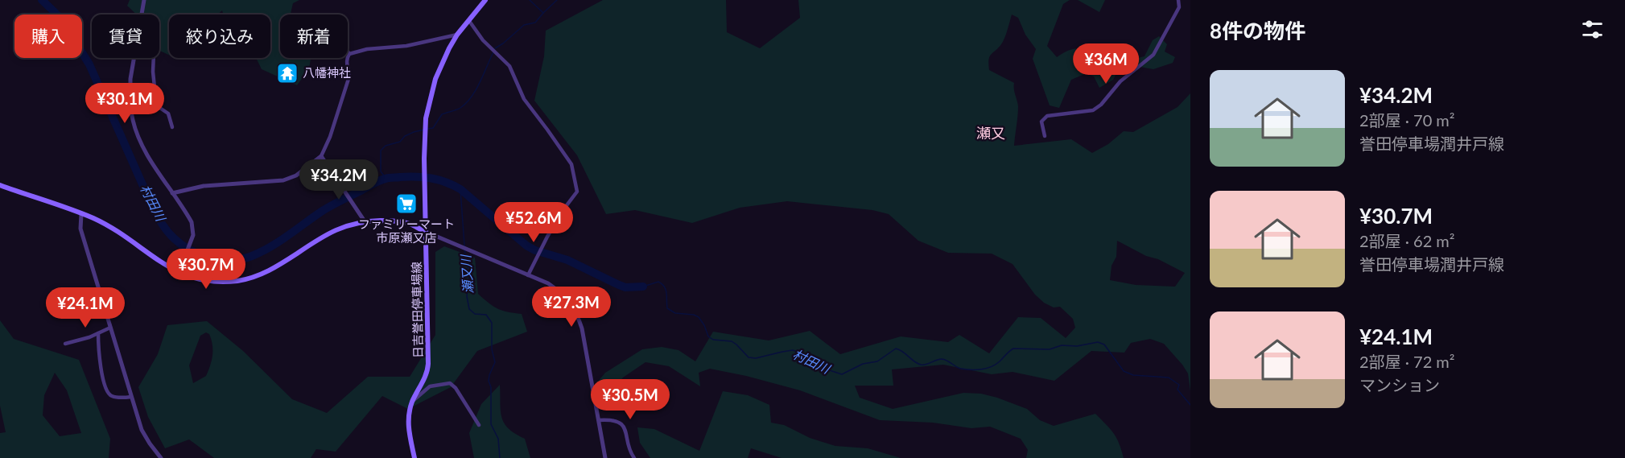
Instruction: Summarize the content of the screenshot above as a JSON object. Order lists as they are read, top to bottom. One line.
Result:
{"streets":{"main road":["日吉誉田停車場線"]},"districts":["瀬又"],"water":["村田川","瀬又川"],"places":{"temple":["八幡神社"],"supermarket":["ファミリーマート 市原瀬又店"]},"page":{"heading":"8件の物件","chip":["購入","賃貸","絞り込み","新着"],"price":["¥36M","¥30.1M","¥34.2M","¥52.6M","¥30.7M","¥27.3M","¥24.1M","¥30.5M"],"list":[{"name":"¥34.2M","note":"2部屋 · 70 m² · 誉田停車場潤井戸線"},{"name":"¥30.7M","note":"2部屋 · 62 m² · 誉田停車場潤井戸線"},{"name":"¥24.1M","note":"2部屋 · 72 m² · マンション"}]}}
